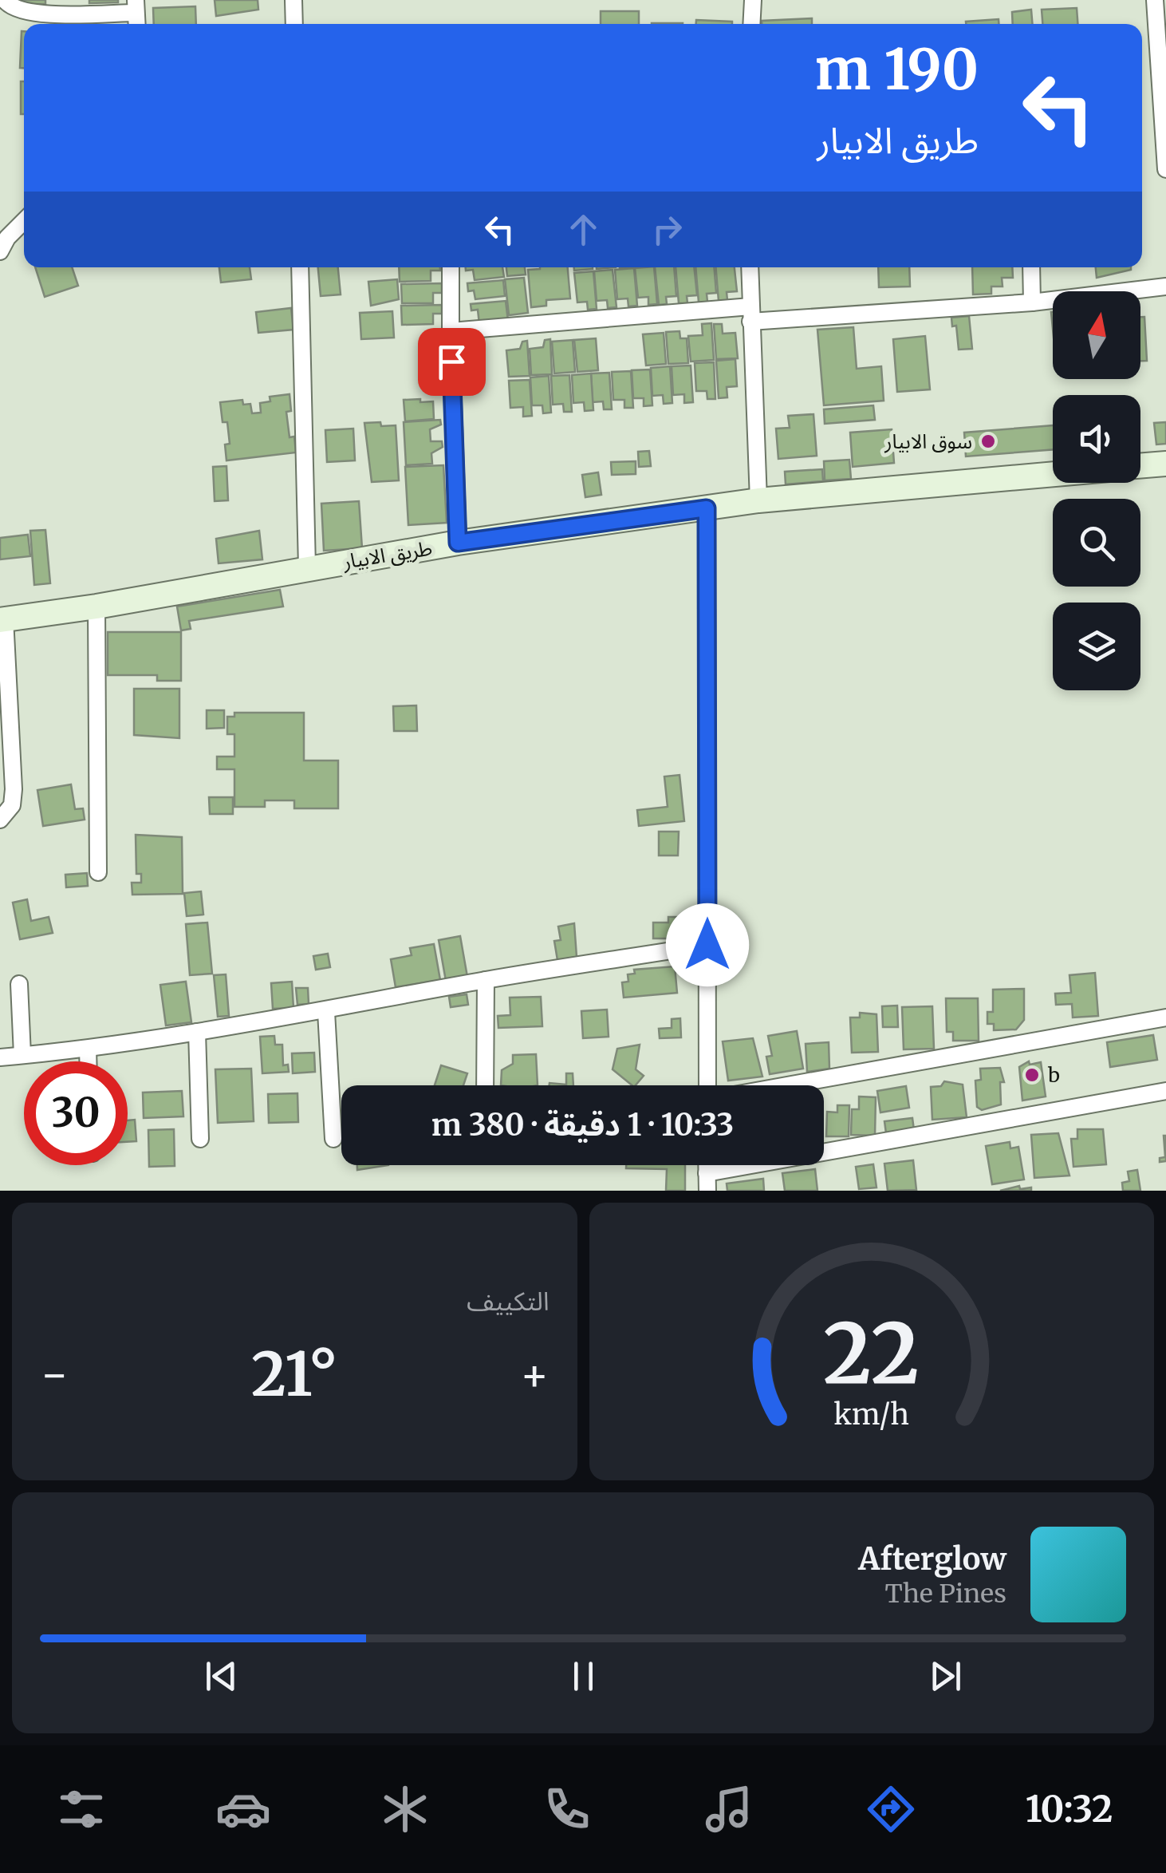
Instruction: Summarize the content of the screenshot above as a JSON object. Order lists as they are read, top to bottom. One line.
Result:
{"streets":{"main road":["طريق الابيار"]},"places":["سوق الابيار","b"],"north":"top","page":{"turn":["190 m","طريق الابيار"],"limit":"30","trip":"10:33 · 1 دقيقة · 380 m","tile":"التكييف","heat":["−","21°","+"],"song":["Afterglow","The Pines"],"tabs":"10:32","gauge":["22","km/h"]}}
